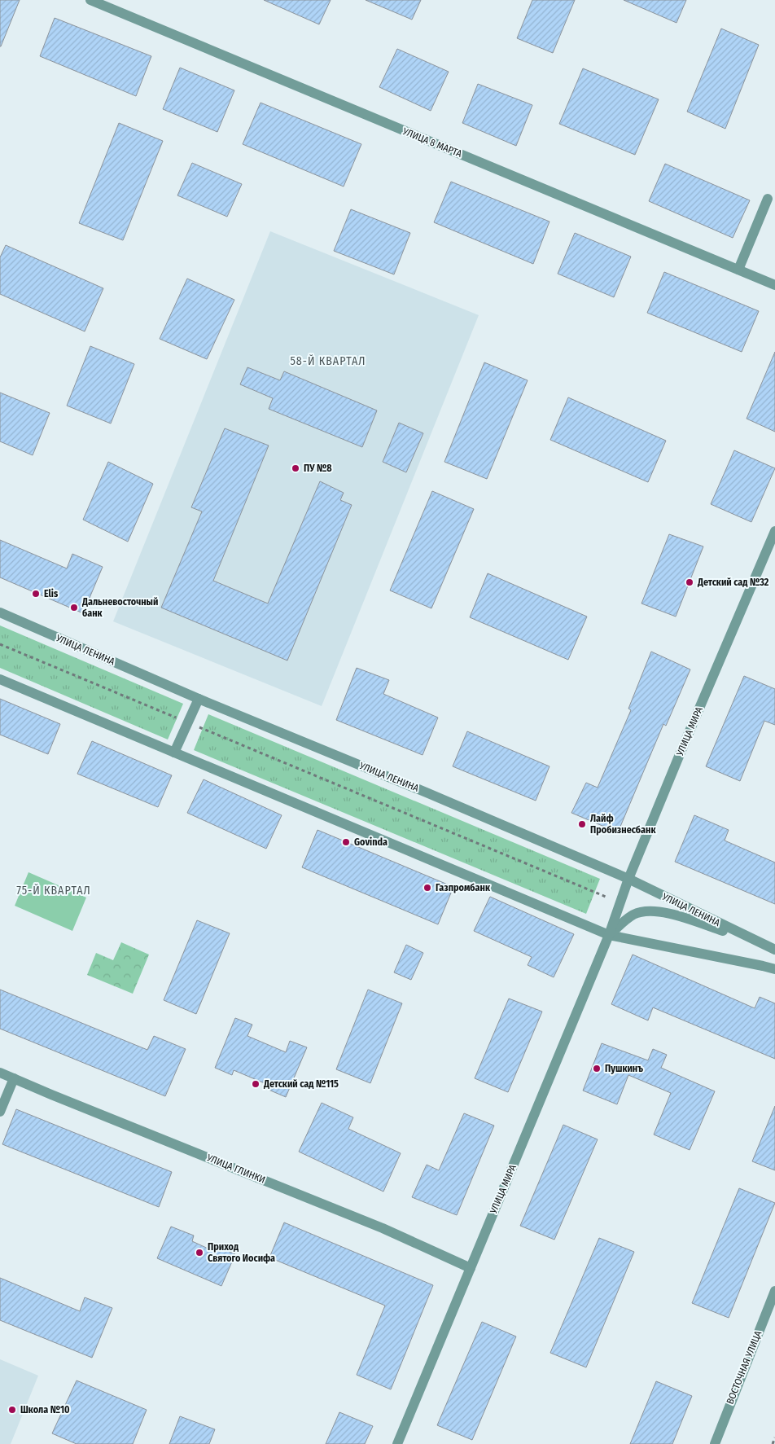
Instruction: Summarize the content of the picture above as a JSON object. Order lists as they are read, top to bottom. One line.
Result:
{"streets":{"street":["УЛИЦА 8 МАРТА","УЛИЦА ЛЕНИНА","УЛИЦА МИРА","УЛИЦА ГЛИНКИ","ВОСТОЧНАЯ УЛИЦА"]},"crossings":[["УЛИЦА ЛЕНИНА","УЛИЦА МИРА"],["УЛИЦА МИРА","УЛИЦА ГЛИНКИ"]],"districts":["58-Й КВАРТАЛ","75-Й КВАРТАЛ"],"places":["ПУ №8","Детский сад №32","Elis","Дальневосточный банк","Лайф Пробизнесбанк","Govinda","Газпромбанк","Пушкинъ","Детский сад №115","Приход Святого Иосифа","Школа №10"]}
